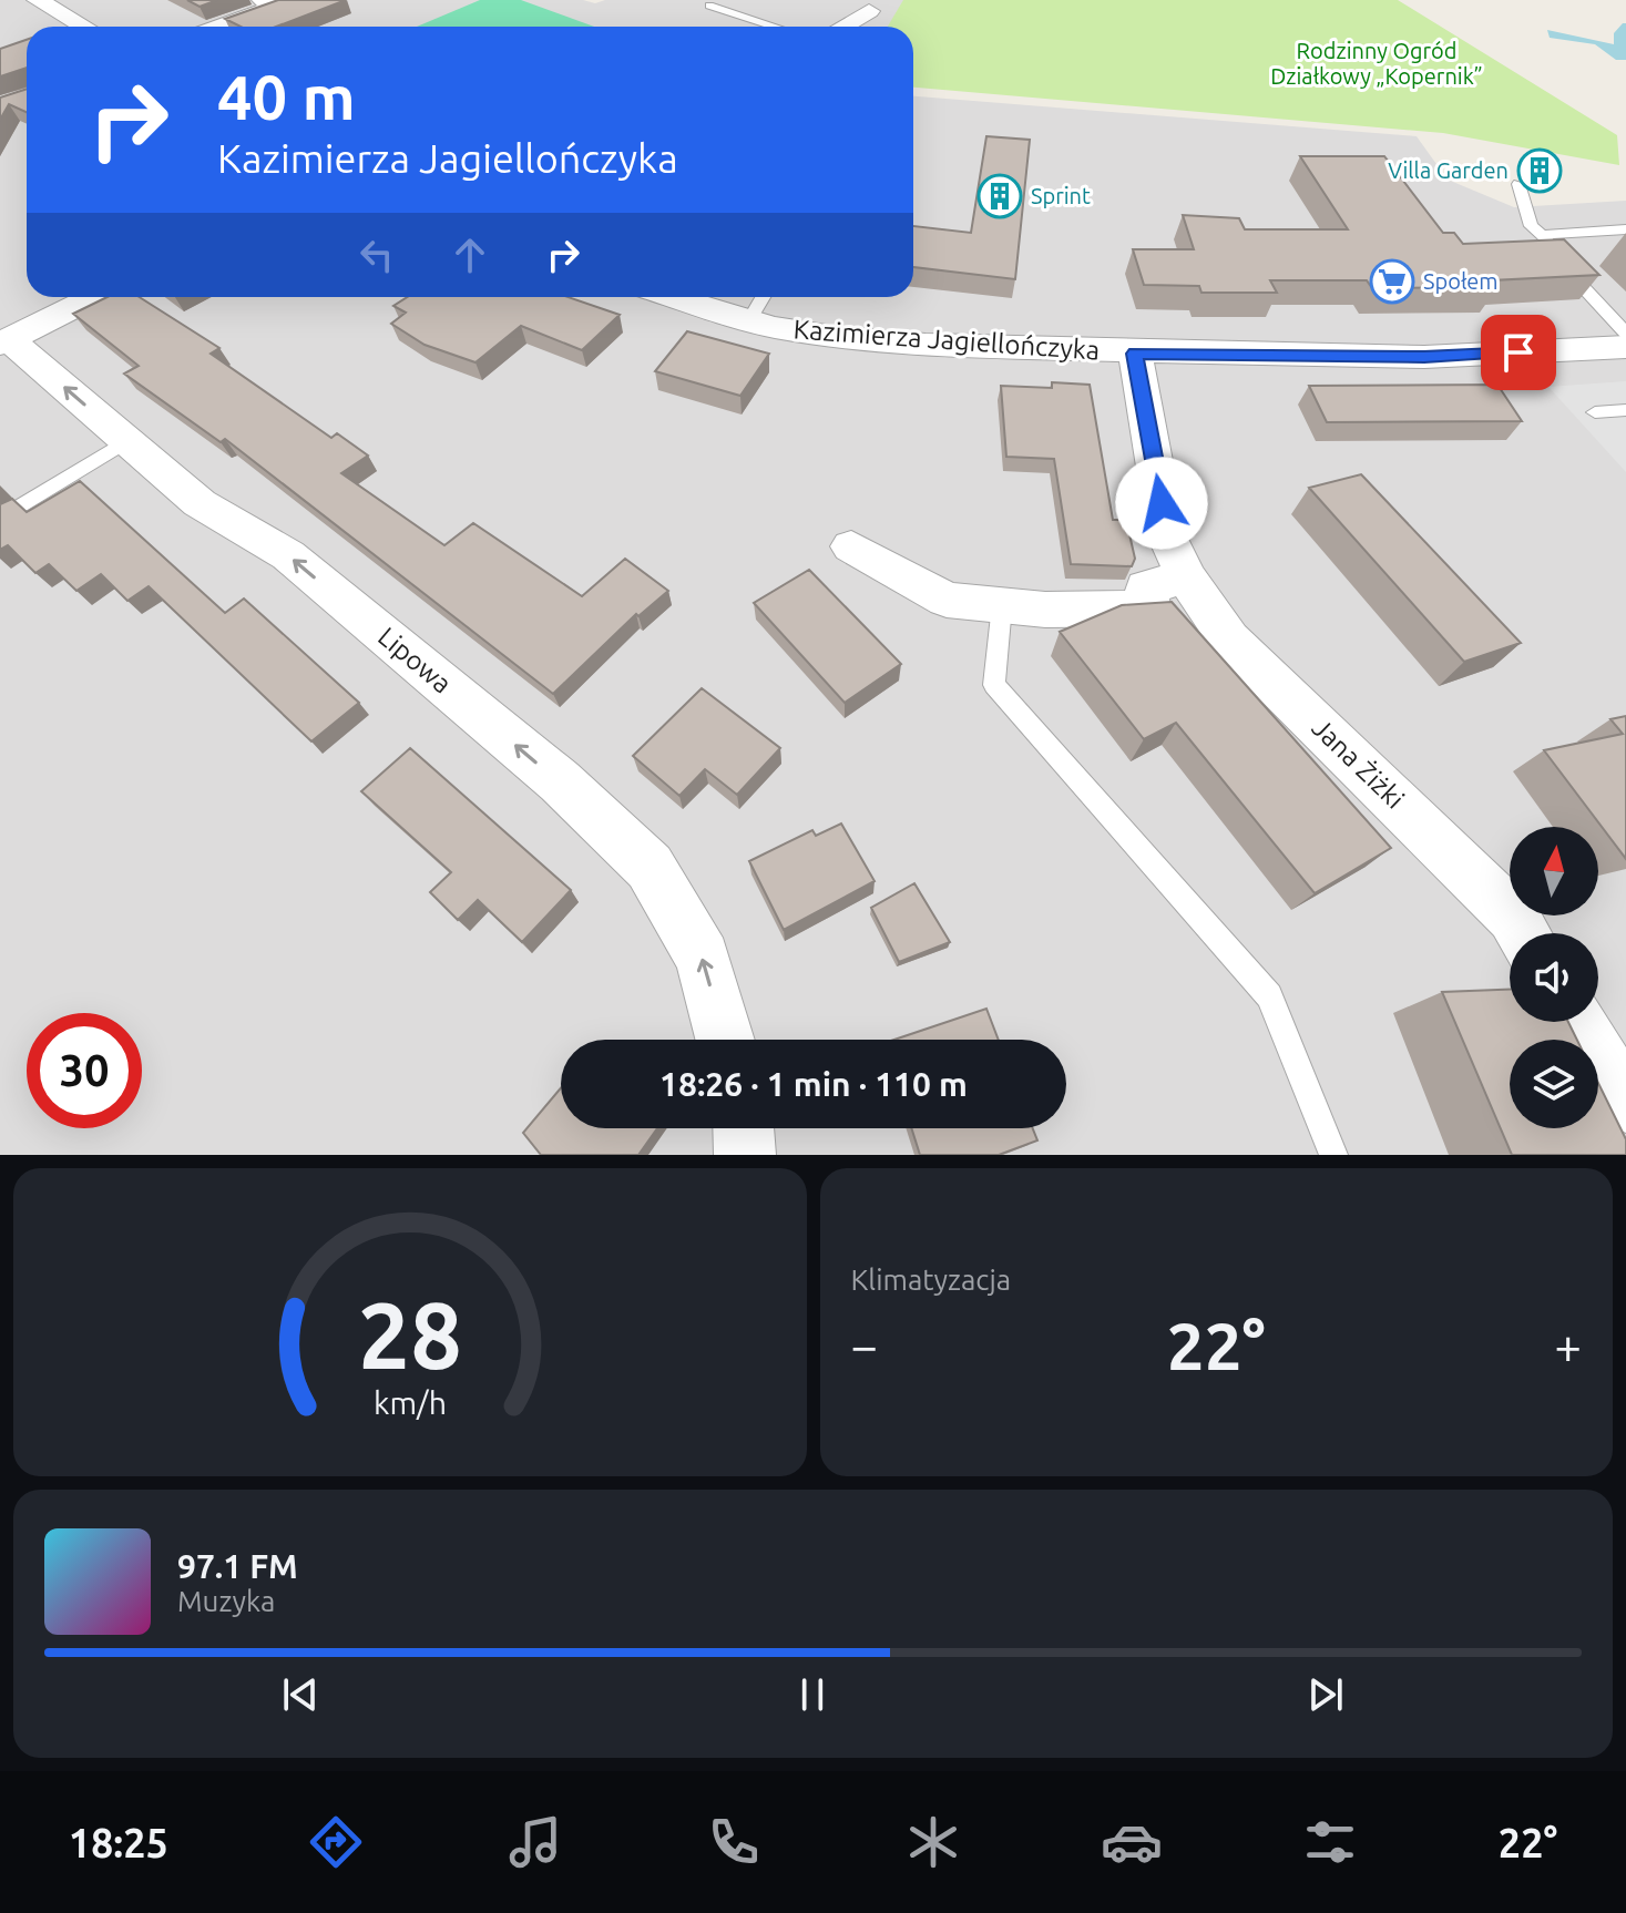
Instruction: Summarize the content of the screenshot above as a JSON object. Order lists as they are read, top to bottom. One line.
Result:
{"streets":{"street":["Kazimierza Jagiellończyka","Lipowa","Jana Żiżki"]},"crossings":[["Kazimierza Jagiellończyka","Jana Żiżki"]],"one_way":["Lipowa"],"parks":["Rodzinny Ogród Działkowy „Kopernik”"],"places":{"building":["Villa Garden","Sprint"],"supermarket":["Społem"]},"north":"top","page":{"turn":["40 m","Kazimierza Jagiellończyka"],"limit":"30","trip":"18:26 · 1 min · 110 m","tile":"Klimatyzacja","heat":["−","22°","+"],"song":["97.1 FM","Muzyka"],"tabs":["18:25","22°"],"gauge":["28","km/h"]}}
